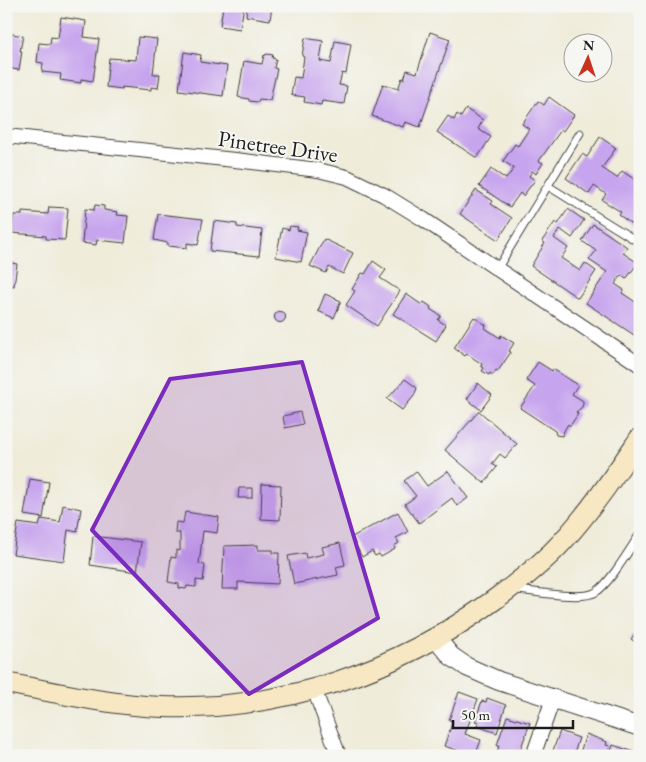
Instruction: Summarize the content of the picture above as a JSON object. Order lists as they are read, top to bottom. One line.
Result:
{"streets":{"street":["Pinetree Drive"]},"scale_bar":"50 m","north":"top"}
